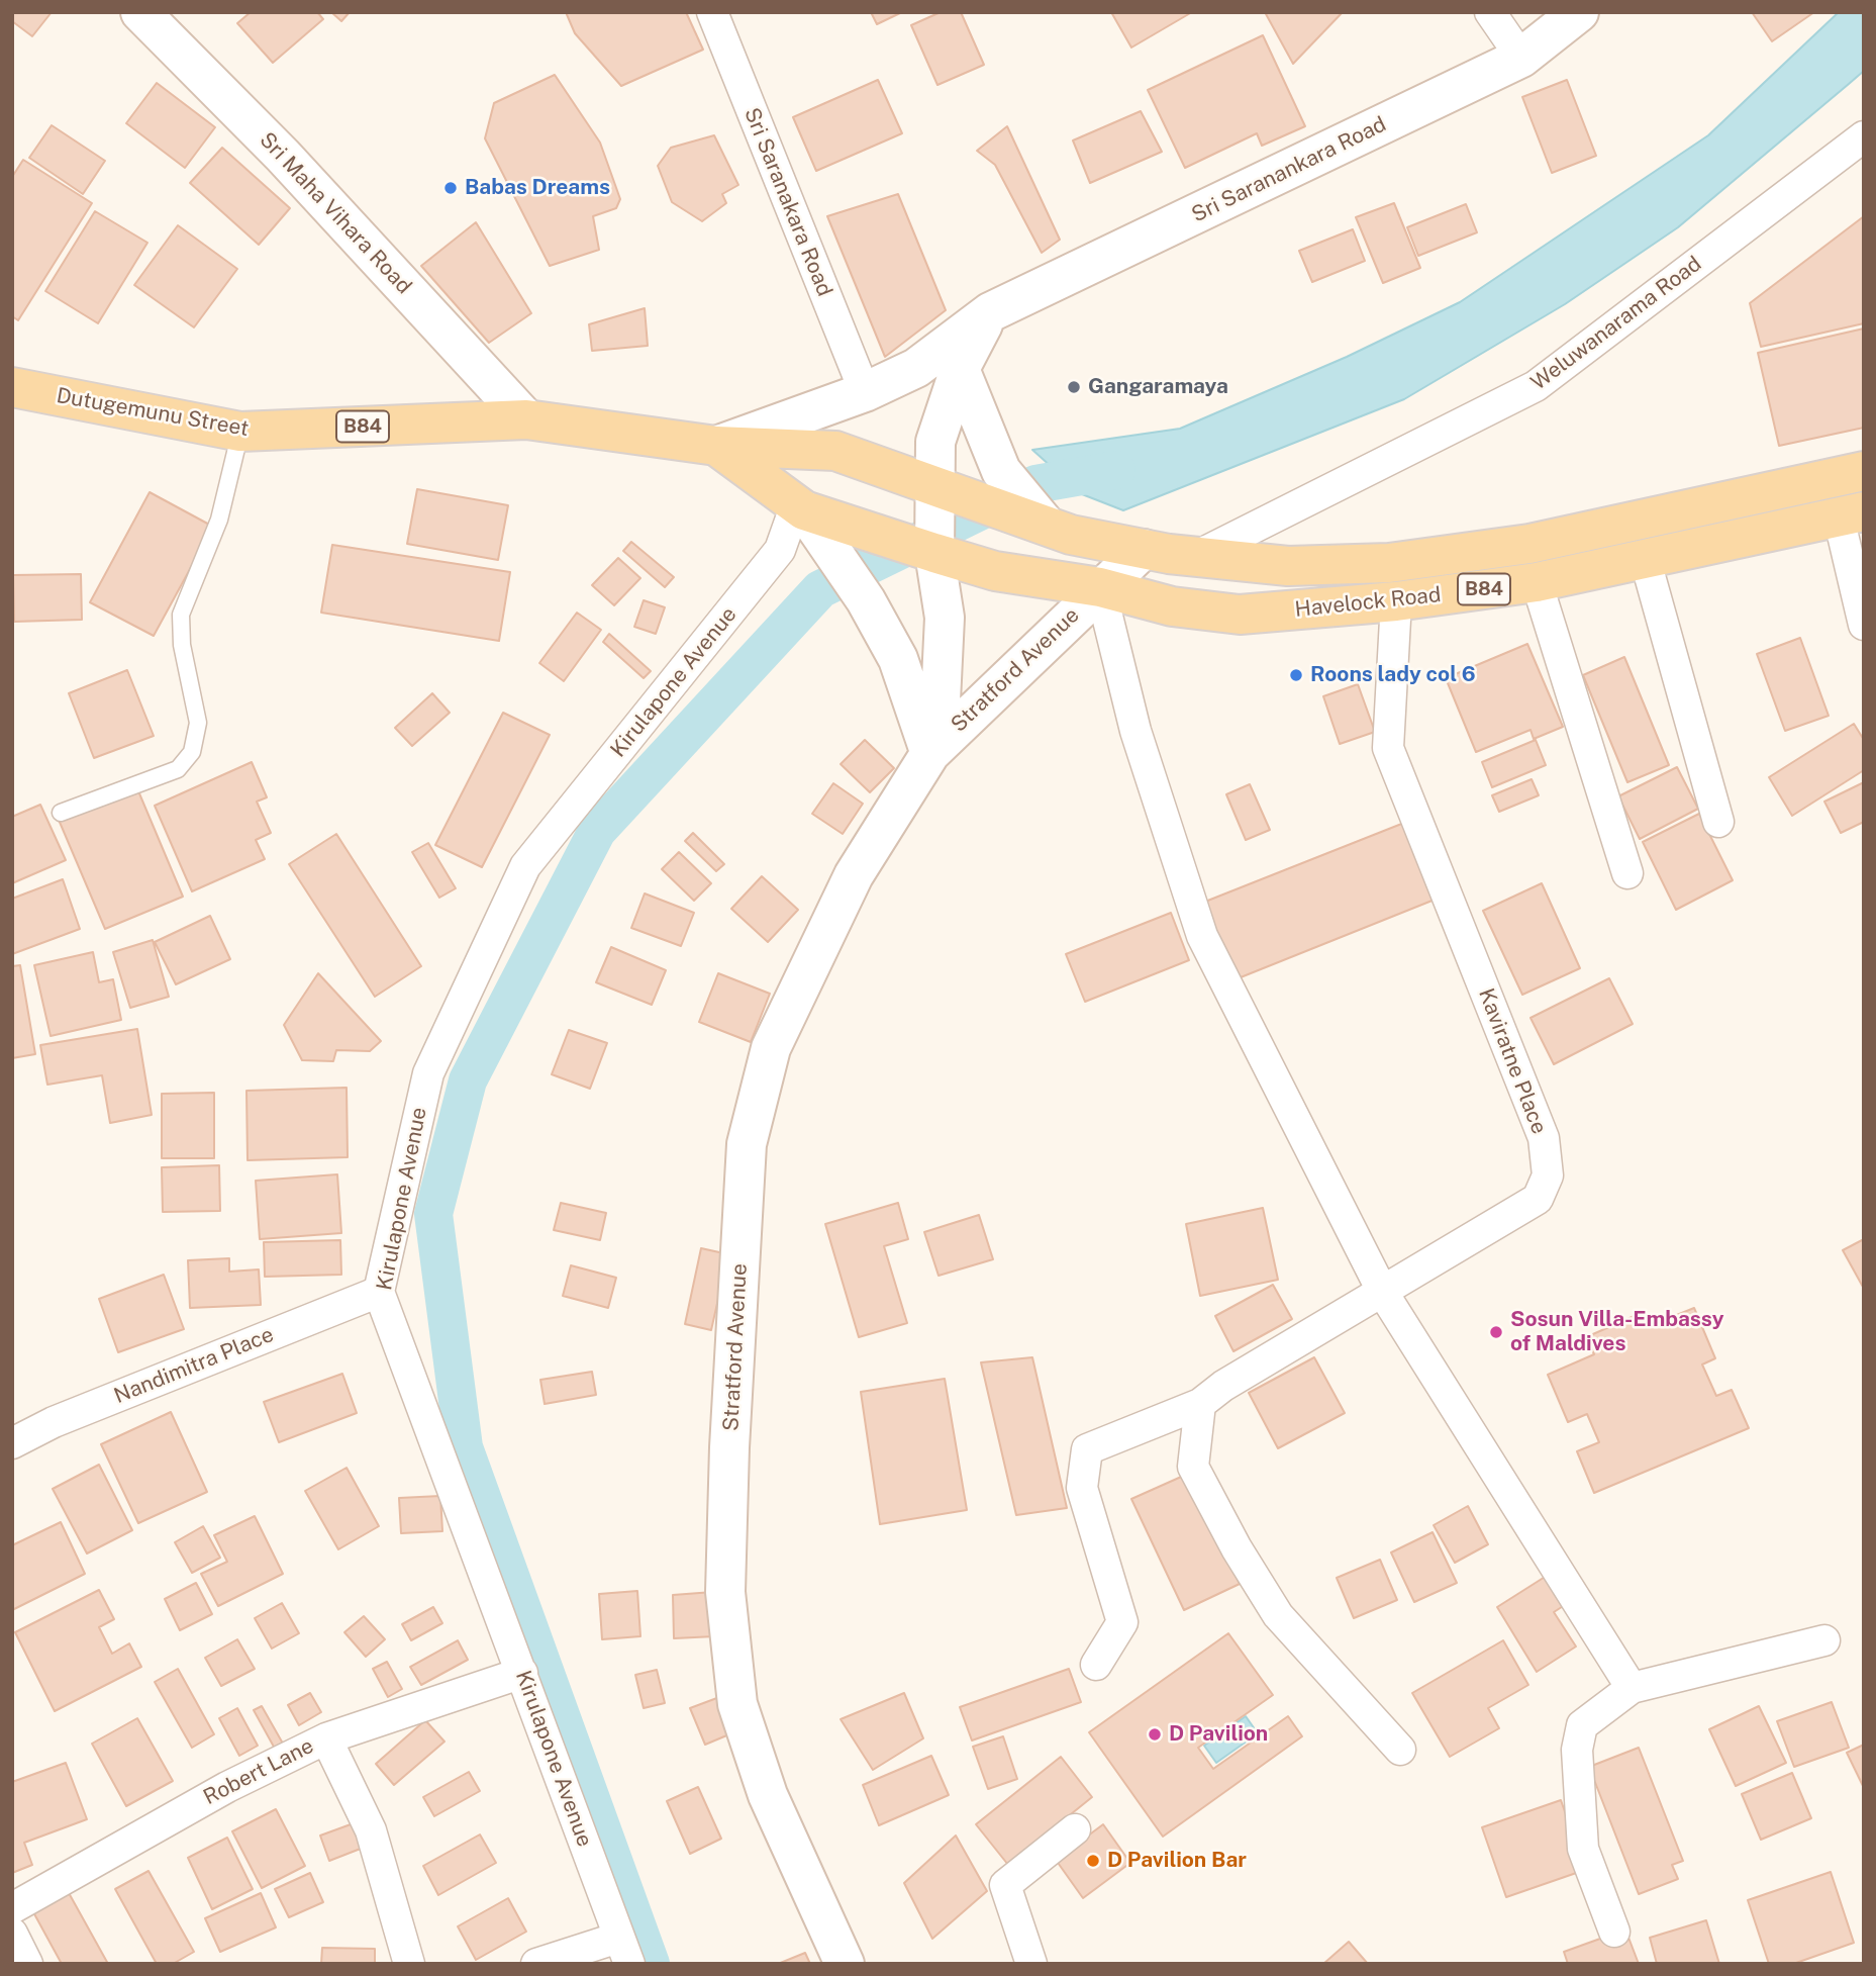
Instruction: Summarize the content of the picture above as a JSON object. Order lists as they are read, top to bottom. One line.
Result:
{"streets":{"main road":["Sri Saranankara Road","Sri Maha Vihara Road","Dutugemunu Street","B84","Havelock Road","Stratford Avenue"],"street":["Sri Saranakara Road","Weluwanarama Road","Kirulapone Avenue","Kaviratne Place","Nandimitra Place","Robert Lane"]},"crossings":[["Sri Saranankara Road","Sri Saranakara Road"],["Sri Saranankara Road","Dutugemunu Street"],["Sri Saranankara Road","B84"],["Sri Maha Vihara Road","Dutugemunu Street"],["Weluwanarama Road","Havelock Road"],["Dutugemunu Street","B84"],["B84","Havelock Road"],["B84","Stratford Avenue"],["B84","Kirulapone Avenue"],["Havelock Road","Stratford Avenue"],["Havelock Road","Kaviratne Place"],["Kirulapone Avenue","Nandimitra Place"],["Kirulapone Avenue","Robert Lane"]],"places":["Babas Dreams","Gangaramaya","Roons lady col 6","Sosun Villa-Embassy of Maldives","D Pavilion","D Pavilion Bar"]}
